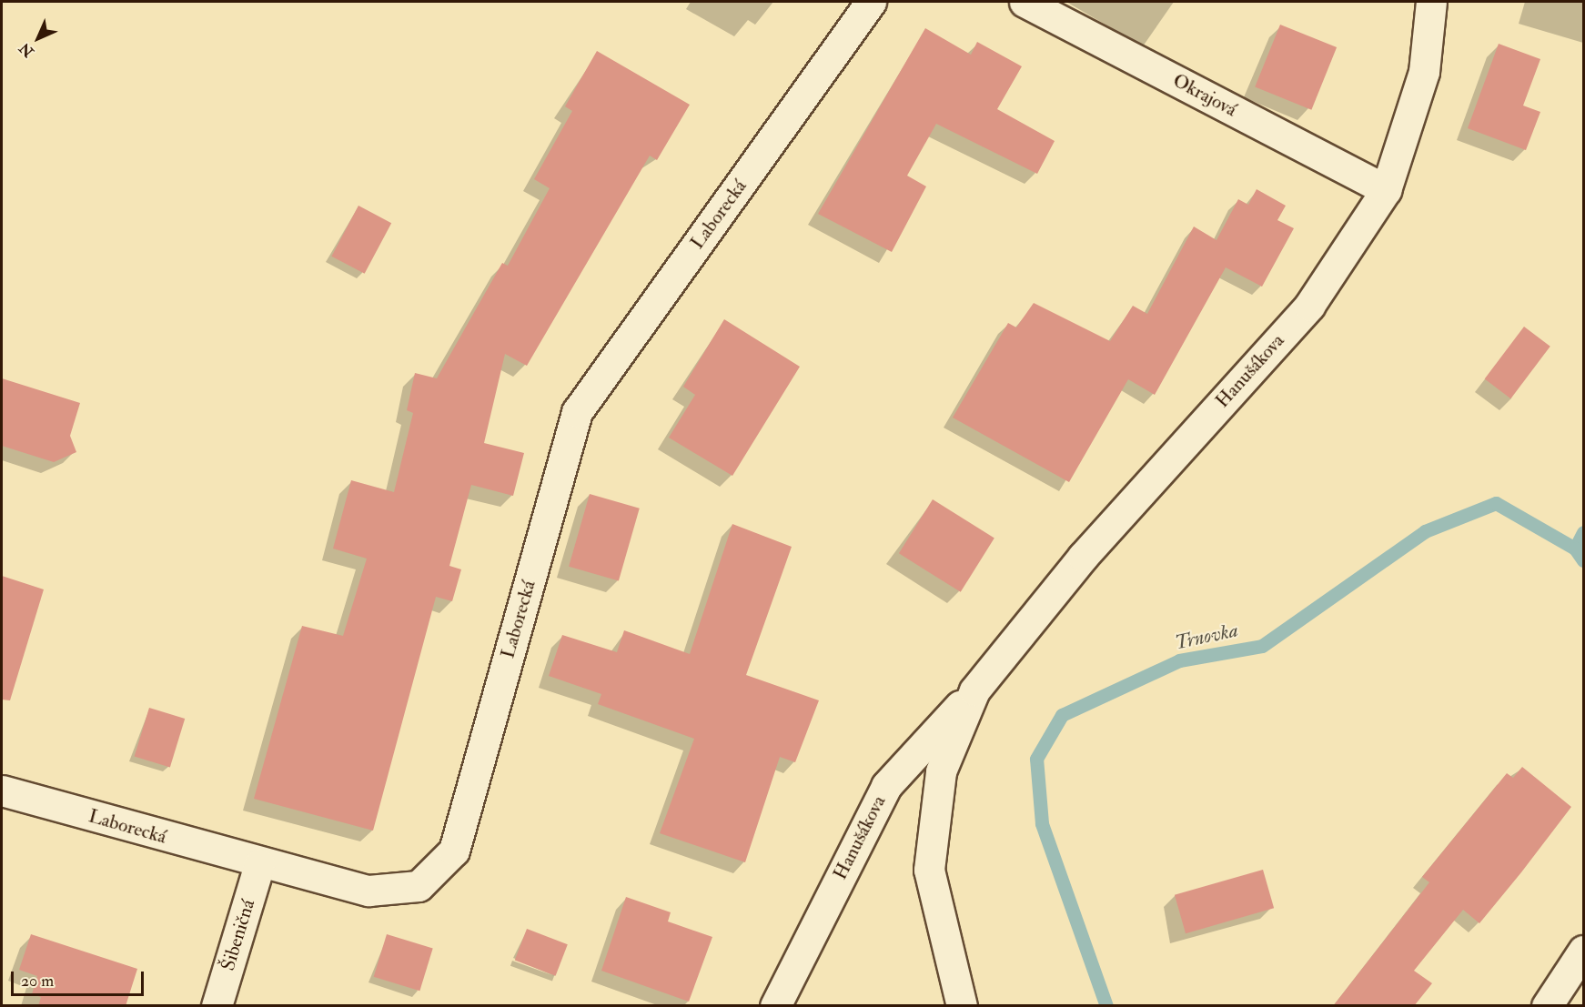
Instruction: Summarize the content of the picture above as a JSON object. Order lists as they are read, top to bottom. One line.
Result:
{"streets":{"street":["Okrajová","Laborecká","Hanušákova","Šibeničná"]},"crossings":[["Okrajová","Hanušákova"],["Laborecká","Šibeničná"]],"water":["Trnovka"],"scale_bar":"20 m","north":"bottom left"}
